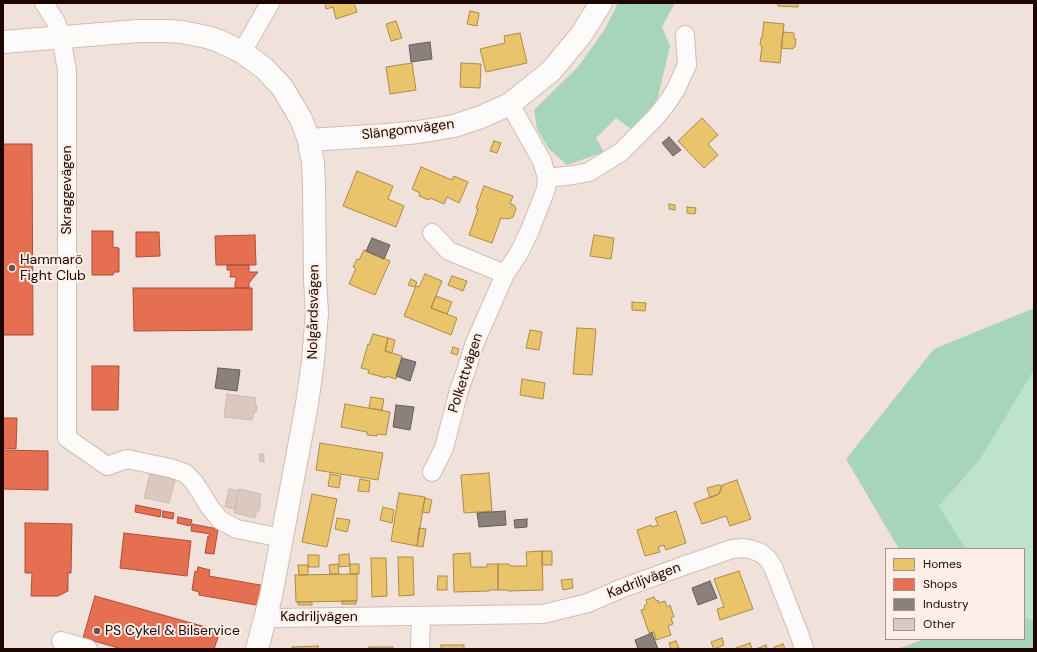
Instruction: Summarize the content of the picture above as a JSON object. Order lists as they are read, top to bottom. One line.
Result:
{"streets":{"street":["Slängomvägen","Skraggevägen","Nolgårdsvägen","Polkettvägen","Kadriljvägen"]},"crossings":[["Slängomvägen","Nolgårdsvägen"],["Skraggevägen","Nolgårdsvägen"],["Nolgårdsvägen","Kadriljvägen"]],"places":["Hammarö Fight Club","PS Cykel & Bilservice"],"legend":["Homes","Shops","Industry","Other"]}
